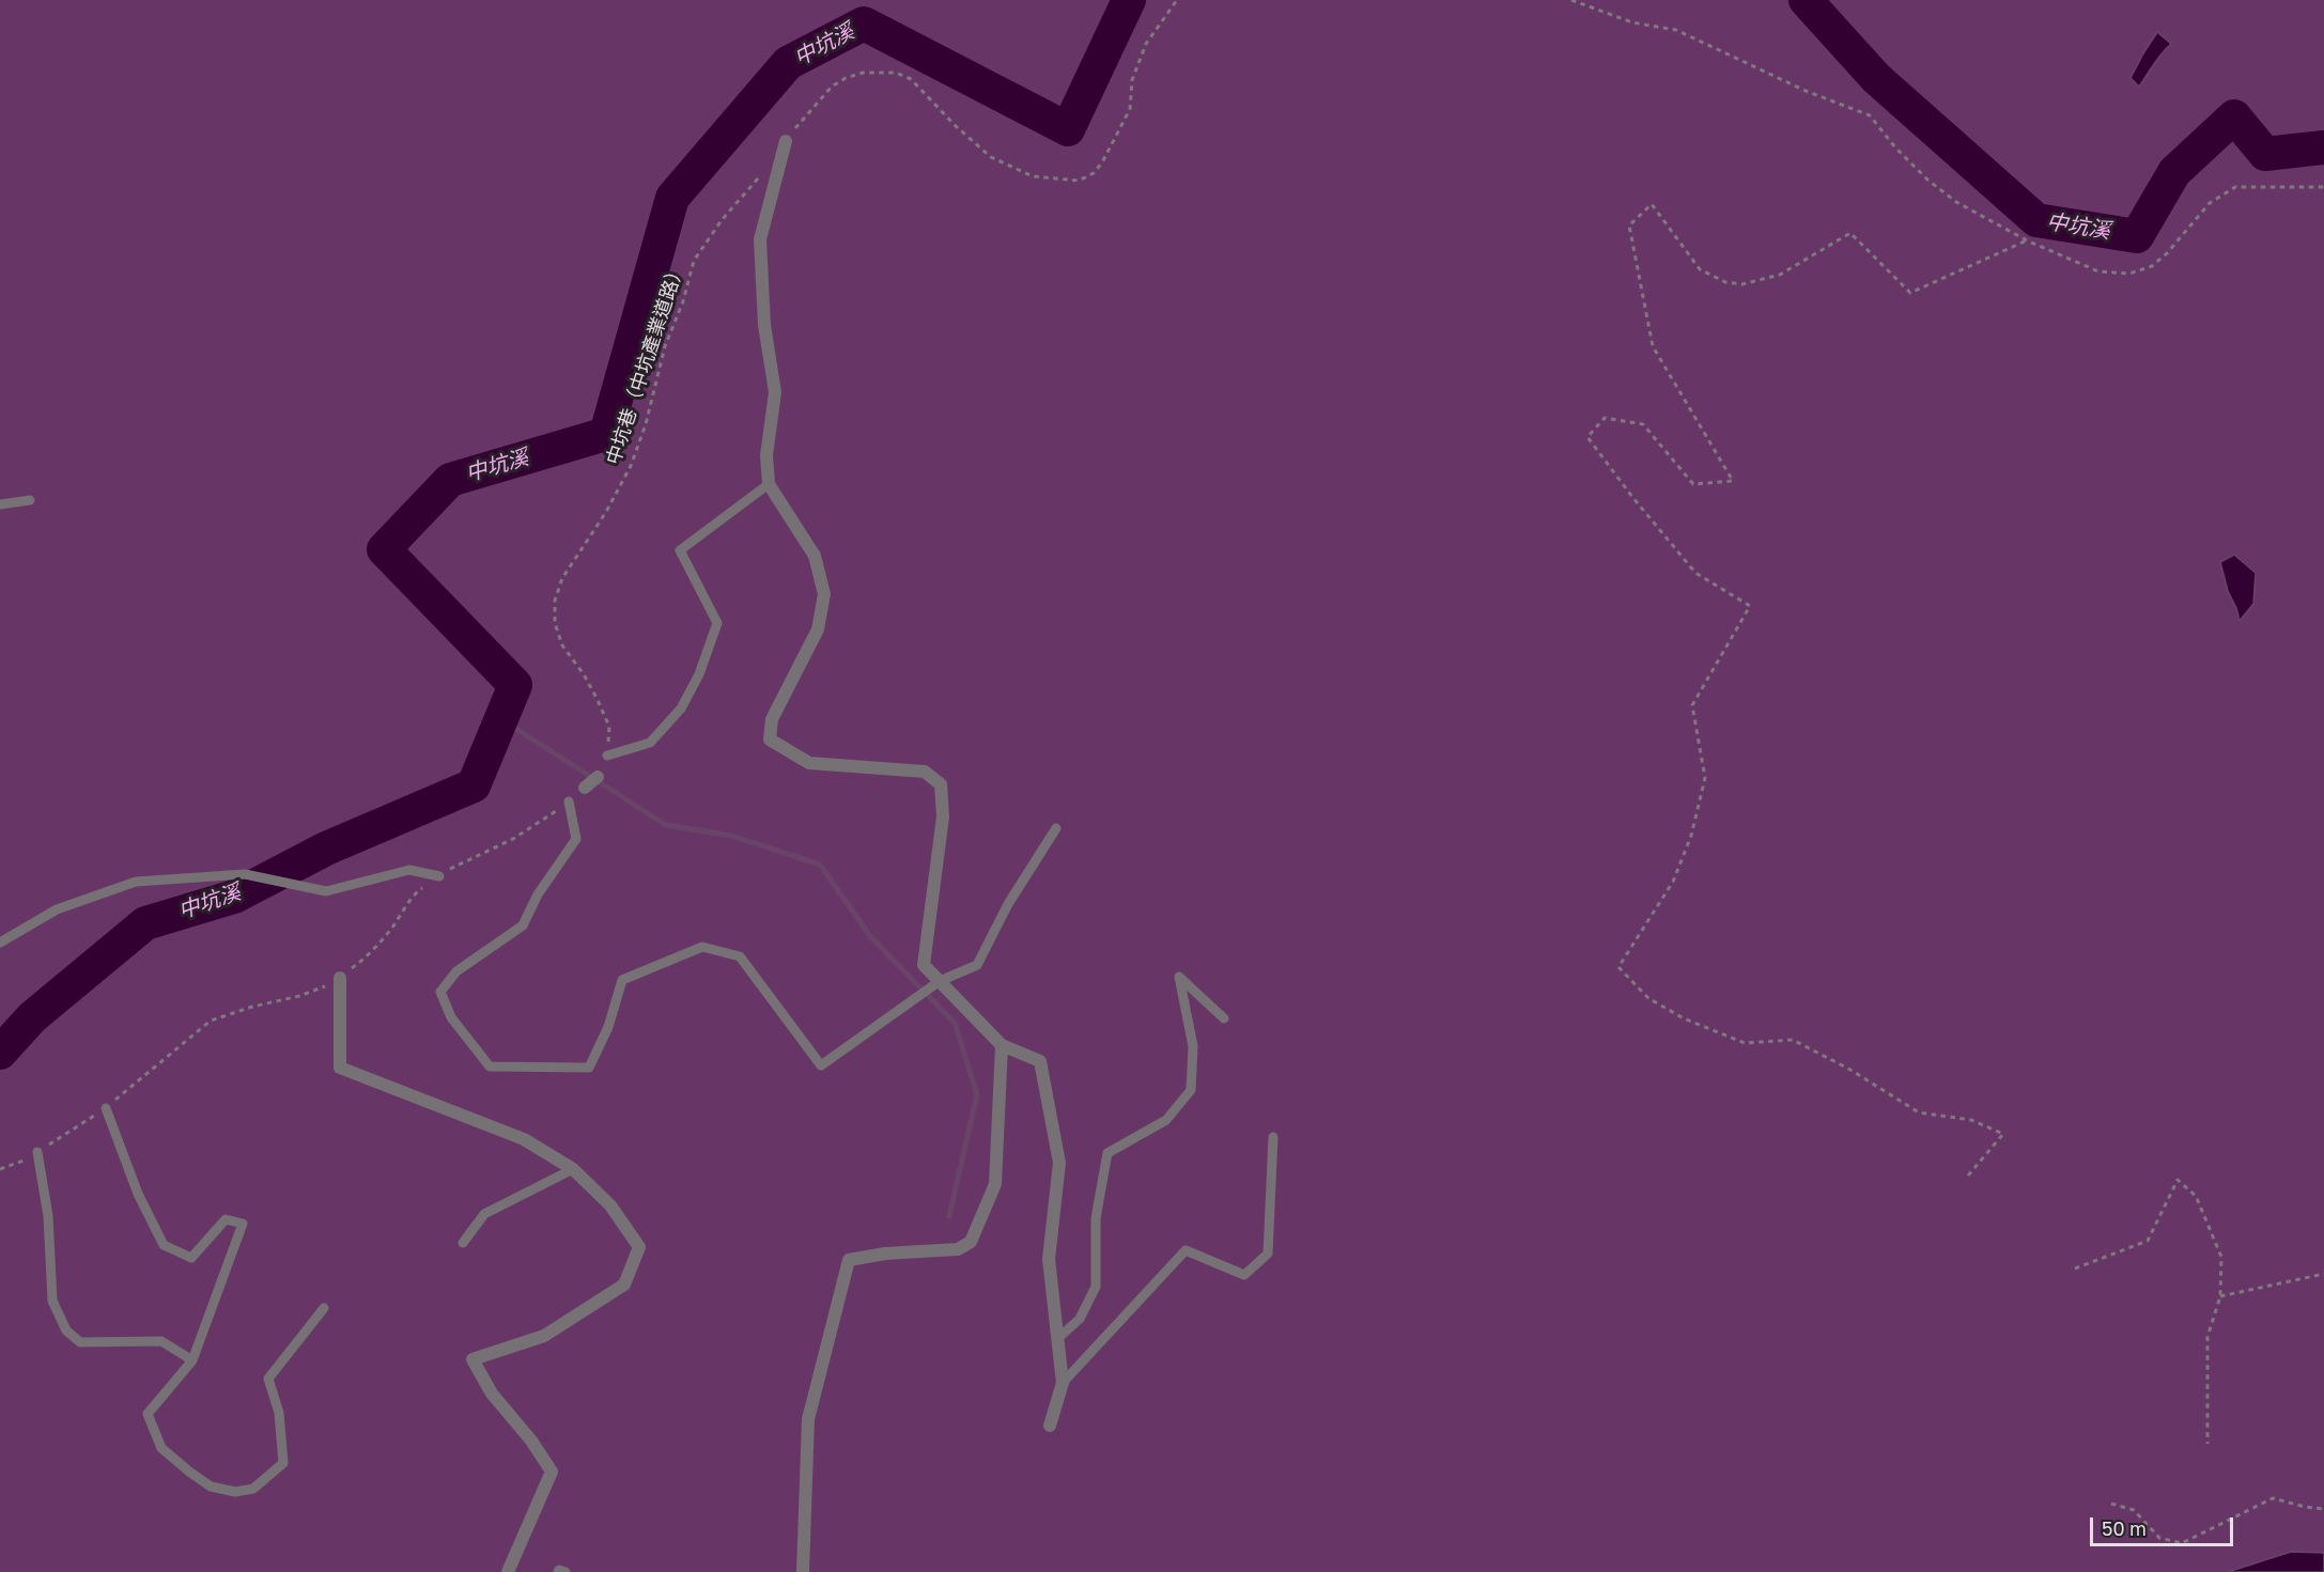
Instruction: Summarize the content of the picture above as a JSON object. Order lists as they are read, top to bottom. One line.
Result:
{"streets":{"path":["中坑巷（中坑產業道路）"]},"water":["中坑溪"],"scale_bar":"50 m"}
